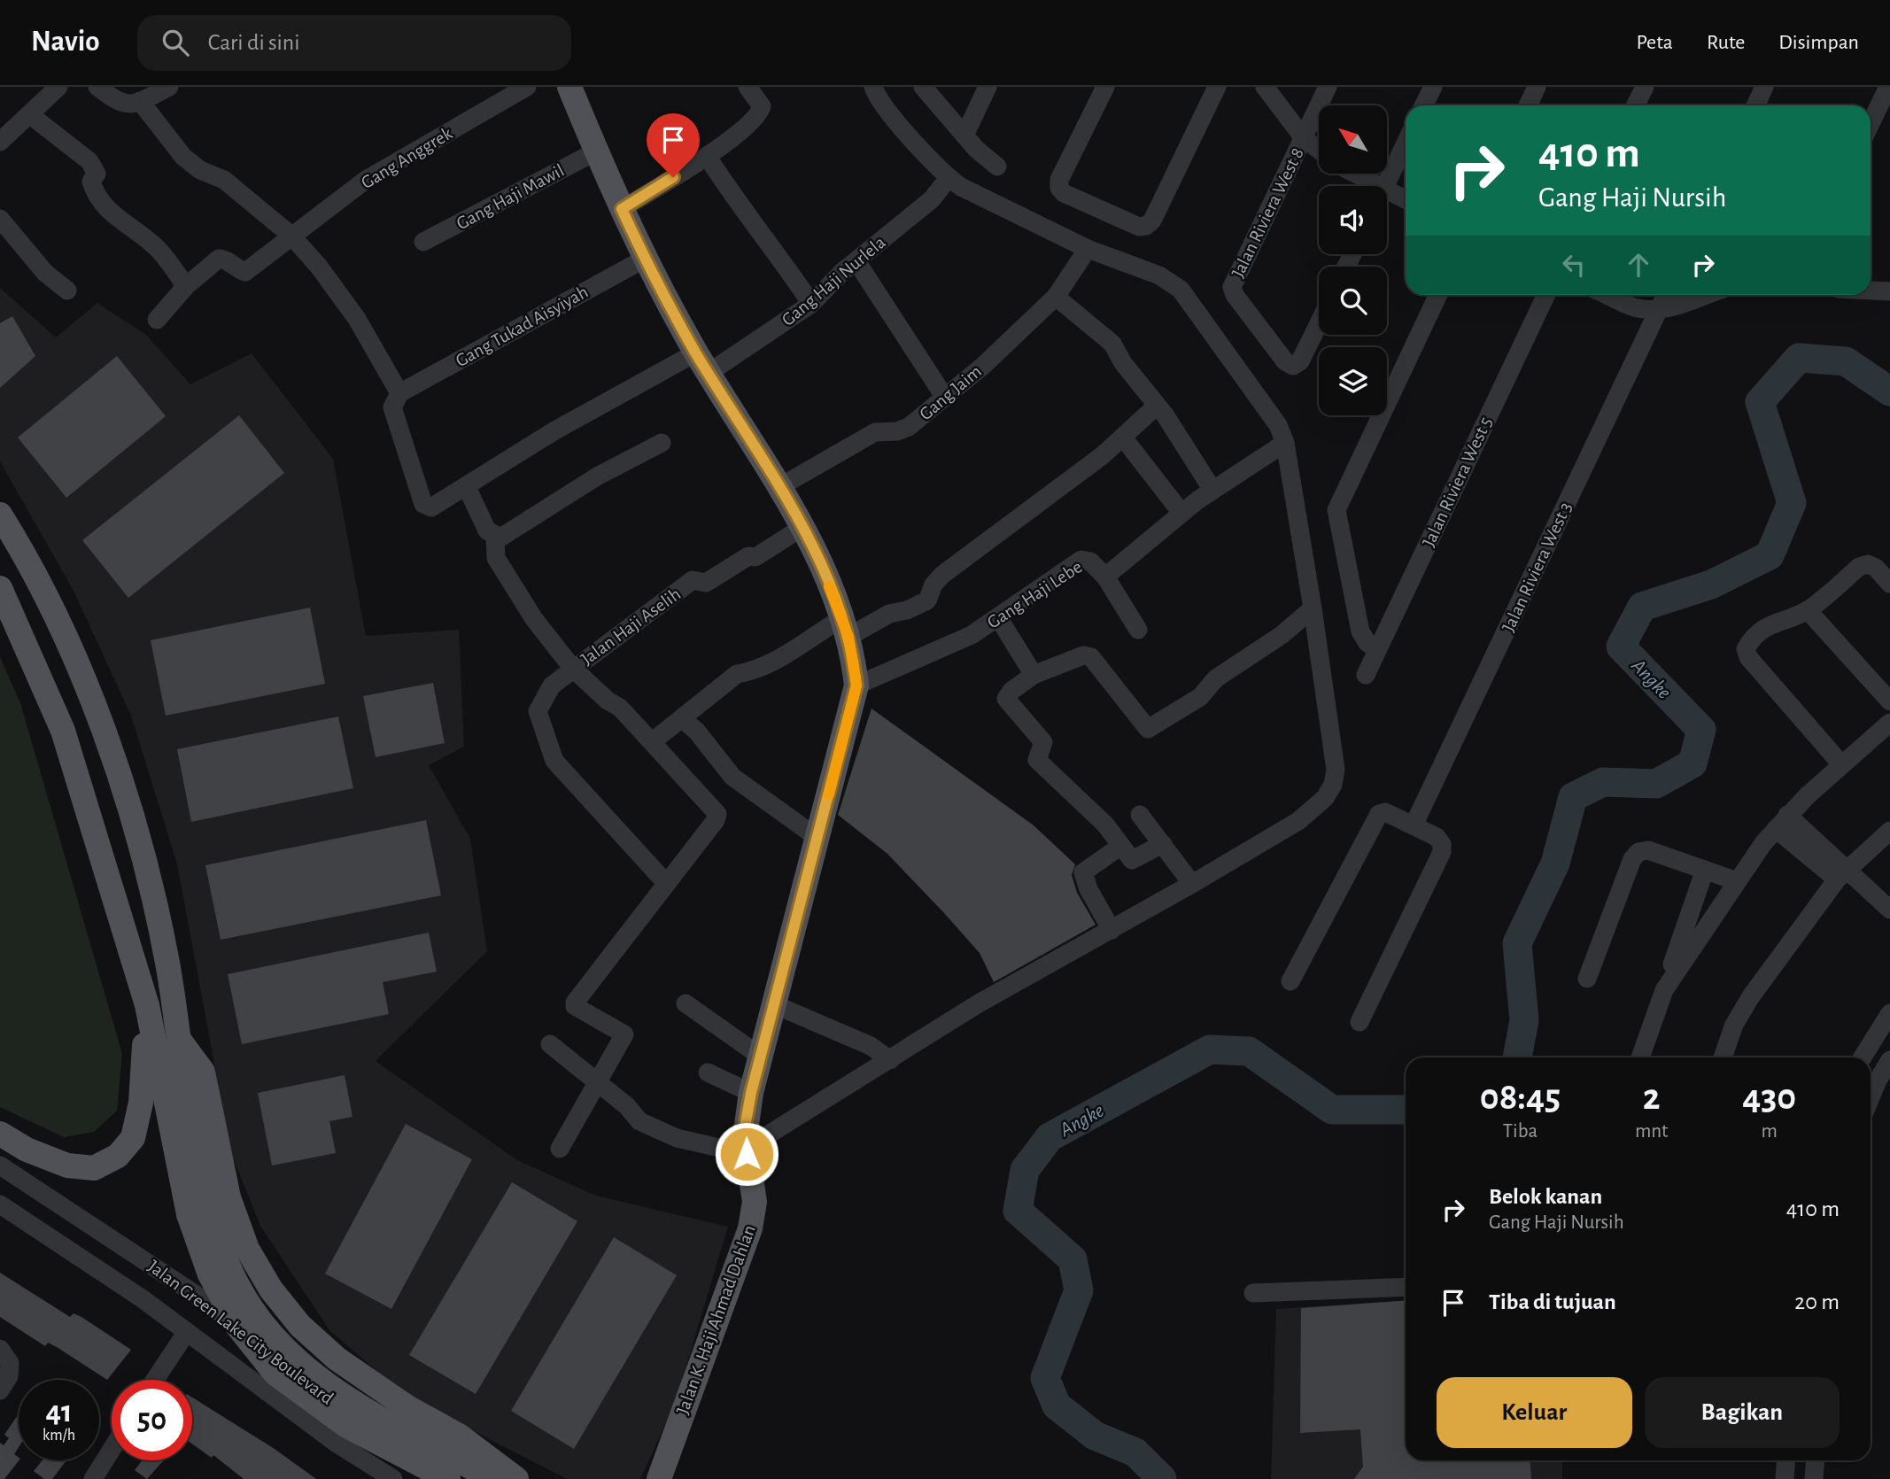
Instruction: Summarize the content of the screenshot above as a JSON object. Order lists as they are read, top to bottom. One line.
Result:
{"streets":{"main road":["Jalan K. Haji Ahmad Dahlan"],"street":["Gang Anggrek","Gang Haji Mawil","Jalan Riviera West 8","Gang Haji Nurlela","Gang Tukad Aisyiyah","Gang Jaim","Jalan Riviera West 5","Jalan Riviera West 3","Gang Haji Lebe","Jalan Haji Aselih","Jalan Green Lake City Boulevard"]},"crossings":[["Gang Haji Mawil","Jalan K. Haji Ahmad Dahlan"],["Gang Haji Nurlela","Gang Tukad Aisyiyah"],["Gang Haji Nurlela","Jalan K. Haji Ahmad Dahlan"],["Gang Tukad Aisyiyah","Jalan K. Haji Ahmad Dahlan"],["Gang Jaim","Jalan K. Haji Ahmad Dahlan"],["Gang Haji Lebe","Jalan K. Haji Ahmad Dahlan"],["Jalan Haji Aselih","Jalan K. Haji Ahmad Dahlan"]],"water":["Angke"],"north":"top left","page":{"header":"Navio","search":"Cari di sini","nav":["Peta","Rute","Disimpan"],"turn":["410 m","Gang Haji Nursih"],"eta":["08:45","Tiba","2","mnt","430","m"],"list":[{"name":"Belok kanan","note":"Gang Haji Nursih","value":"410 m"},{"name":"Tiba di tujuan","value":"20 m"}],"buttons":["Keluar","Bagikan"],"speed":"41 km/h","limit":"50"}}
